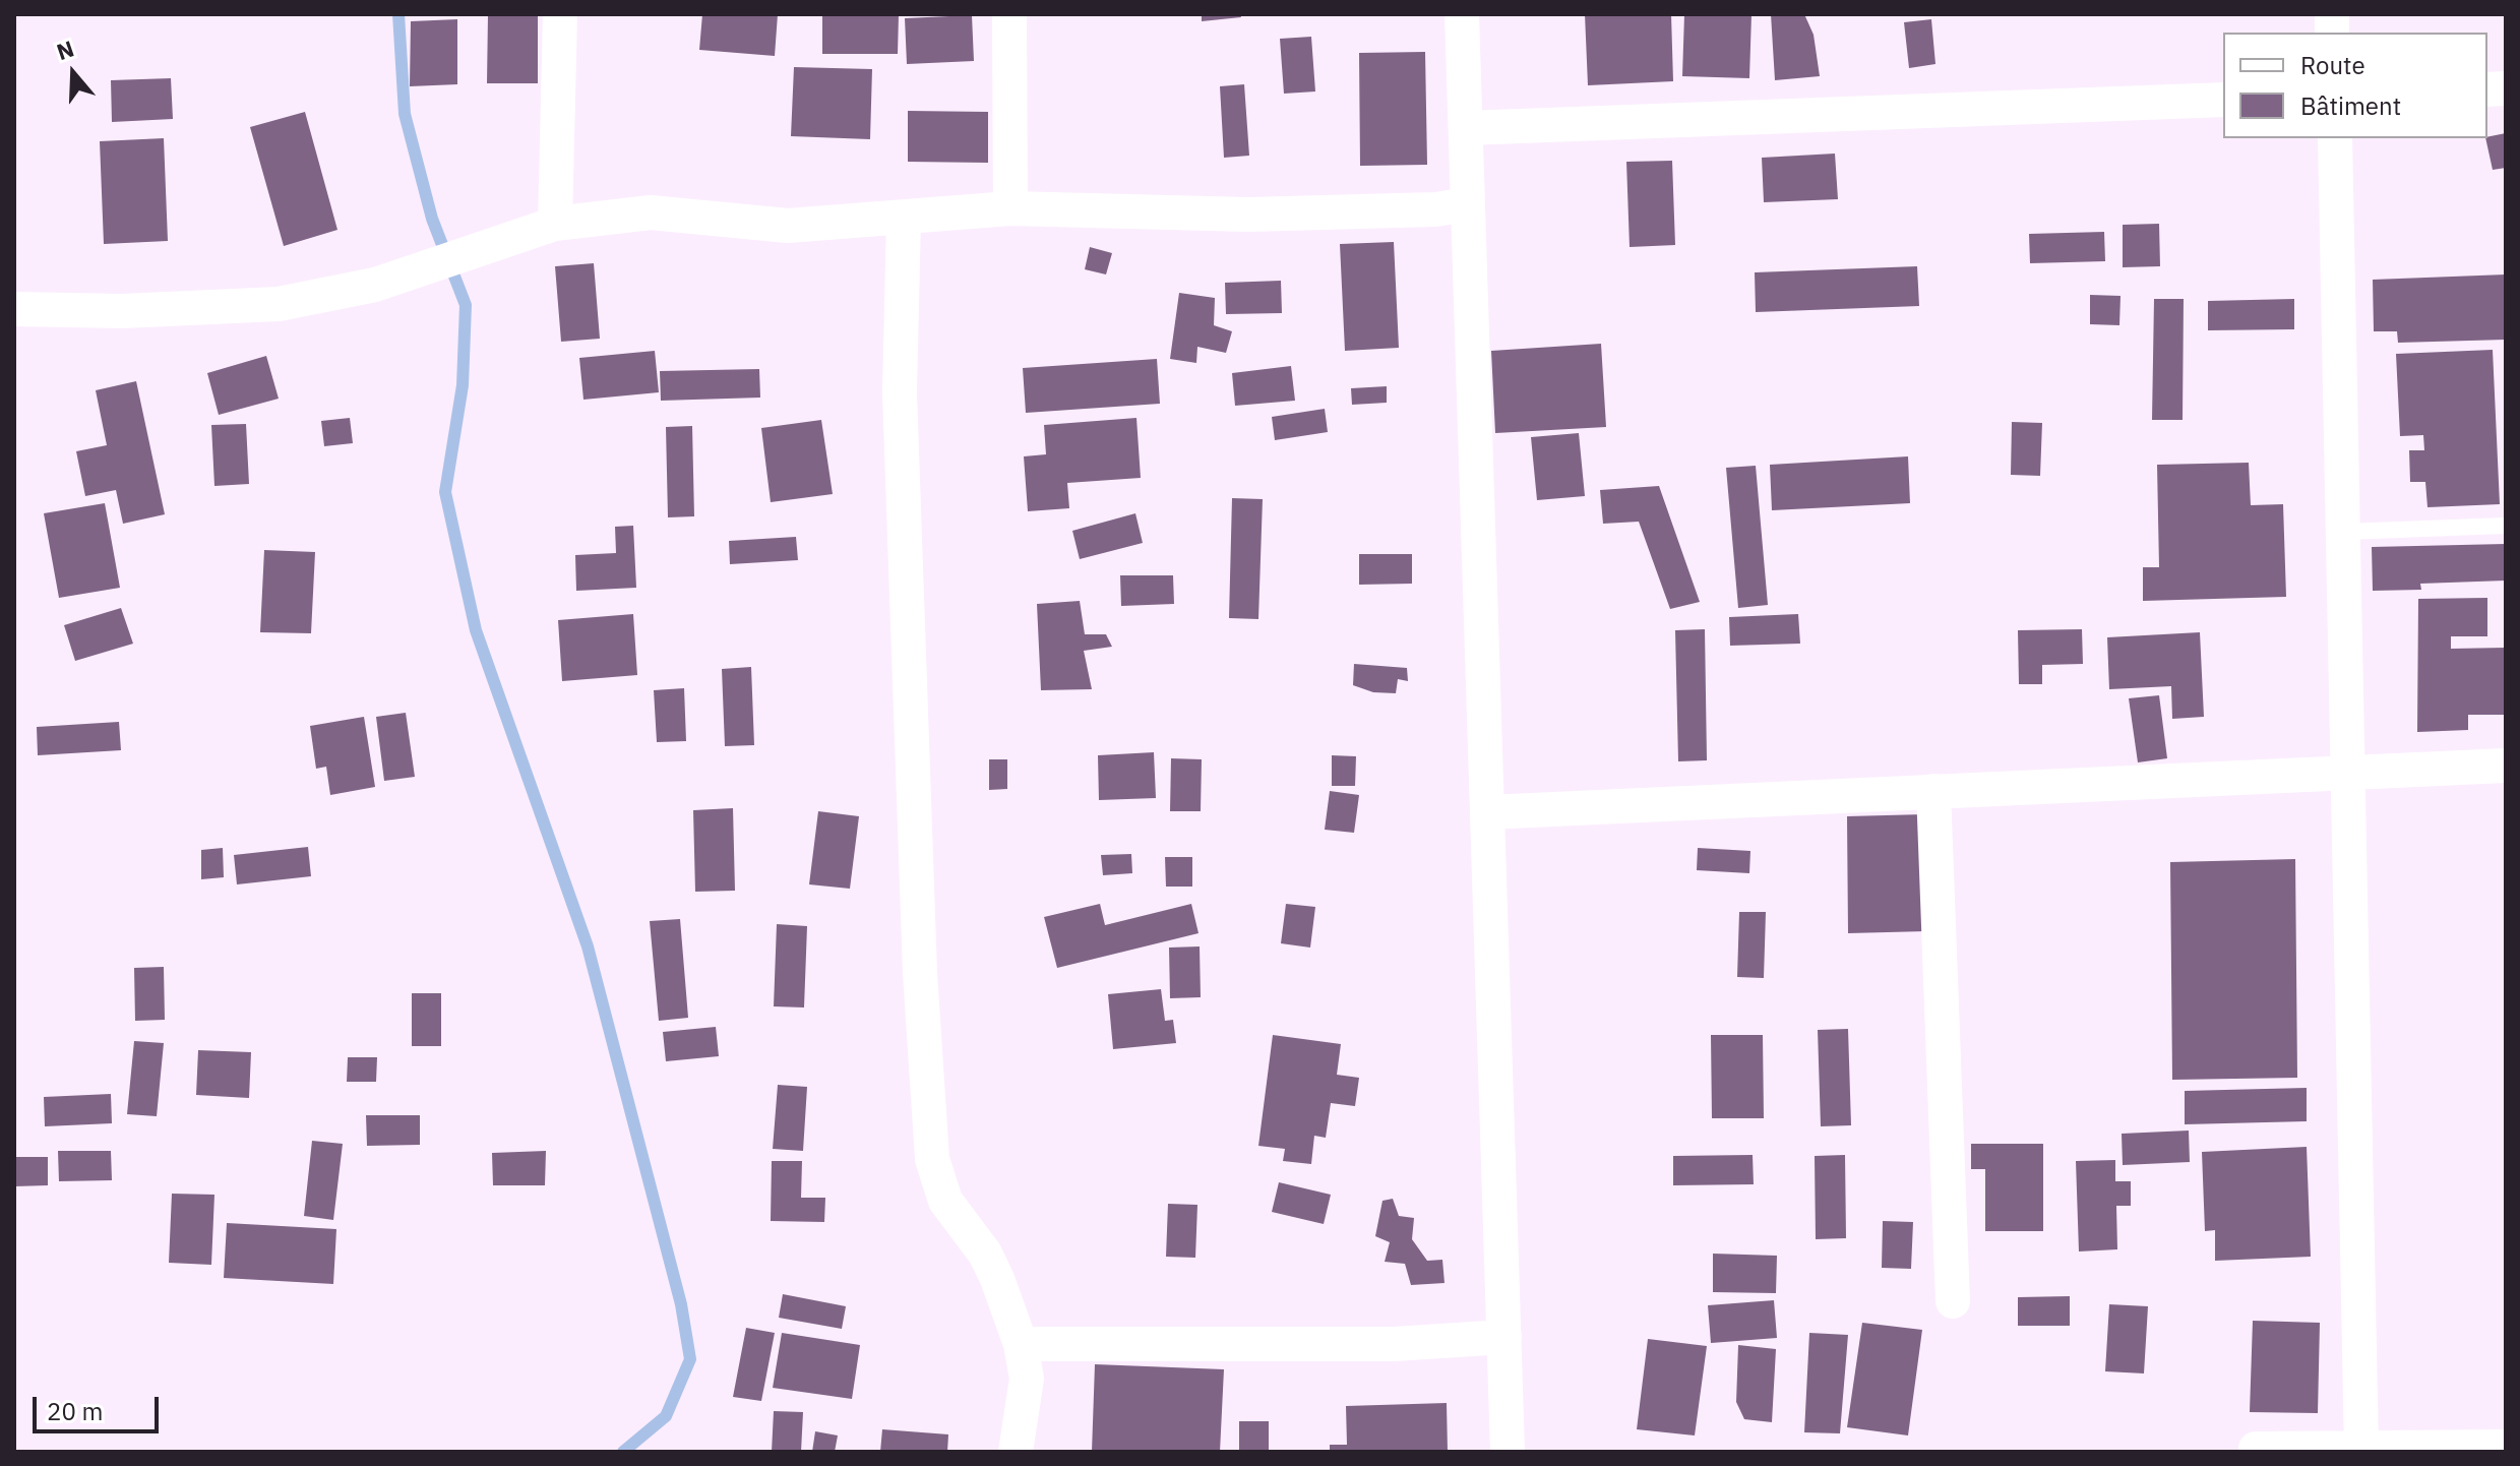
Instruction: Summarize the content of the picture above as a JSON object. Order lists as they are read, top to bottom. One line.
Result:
{"legend":["Route","Bâtiment"],"scale_bar":"20 m","north":"top"}
